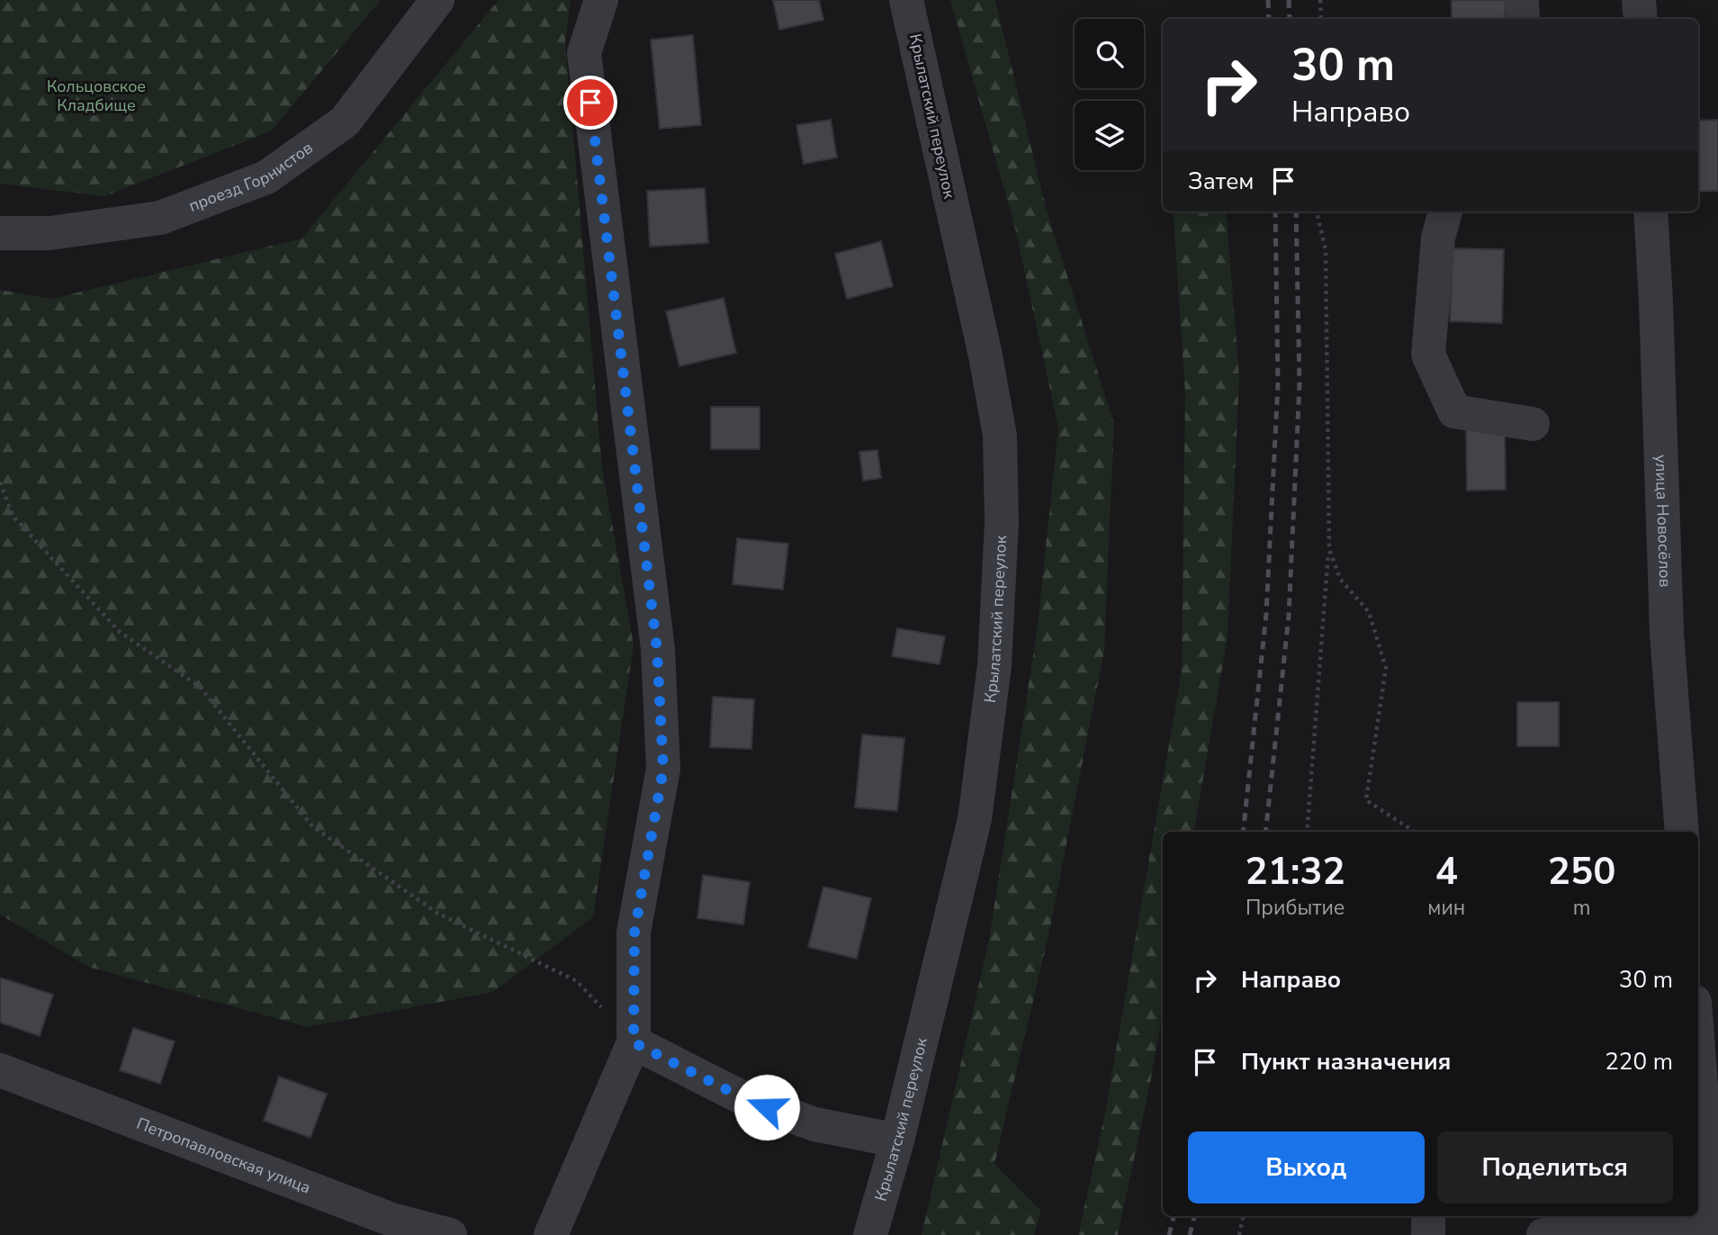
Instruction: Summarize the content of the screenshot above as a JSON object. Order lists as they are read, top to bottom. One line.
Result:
{"streets":{"street":["Крылатский переулок","проезд Горнистов","улица Новосёлов","Петропавловская улица"]},"parks":["Кольцовское Кладбище"],"page":{"turn":["30 m","Направо"],"then":"Затем","eta":["21:32","Прибытие","4","мин","250","m"],"list":[{"name":"Направо","value":"30 m"},{"name":"Пункт назначения","value":"220 m"}],"buttons":["Выход","Поделиться"]}}
